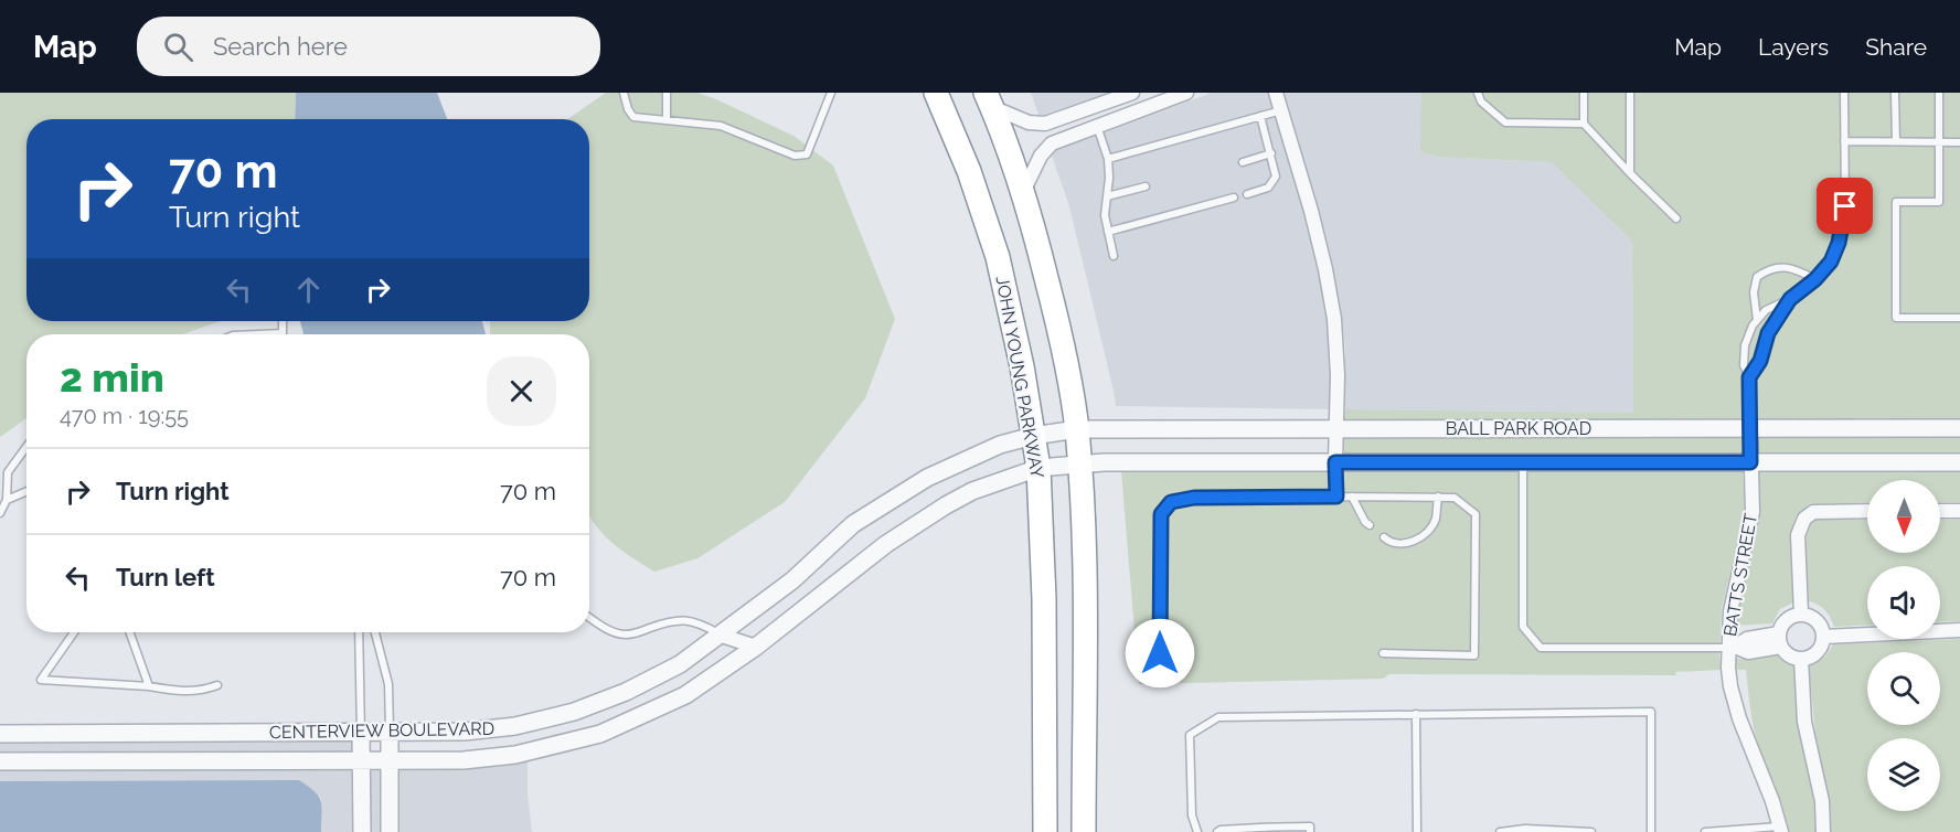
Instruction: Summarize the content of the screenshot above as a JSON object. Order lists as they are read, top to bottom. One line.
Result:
{"streets":{"highway":["JOHN YOUNG PARKWAY"],"street":["BALL PARK ROAD","BATTS STREET","CENTERVIEW BOULEVARD"]},"crossings":[["JOHN YOUNG PARKWAY","CENTERVIEW BOULEVARD"],["BALL PARK ROAD","BATTS STREET"],["BALL PARK ROAD","CENTERVIEW BOULEVARD"]],"north":"bottom","page":{"header":"Map","search":"Search here","nav":["Map","Layers","Share"],"turn":["70 m","Turn right"],"heading":["2 min","470 m · 19:55"],"list":[{"name":"Turn right","value":"70 m"},{"name":"Turn left","value":"70 m"}]}}
